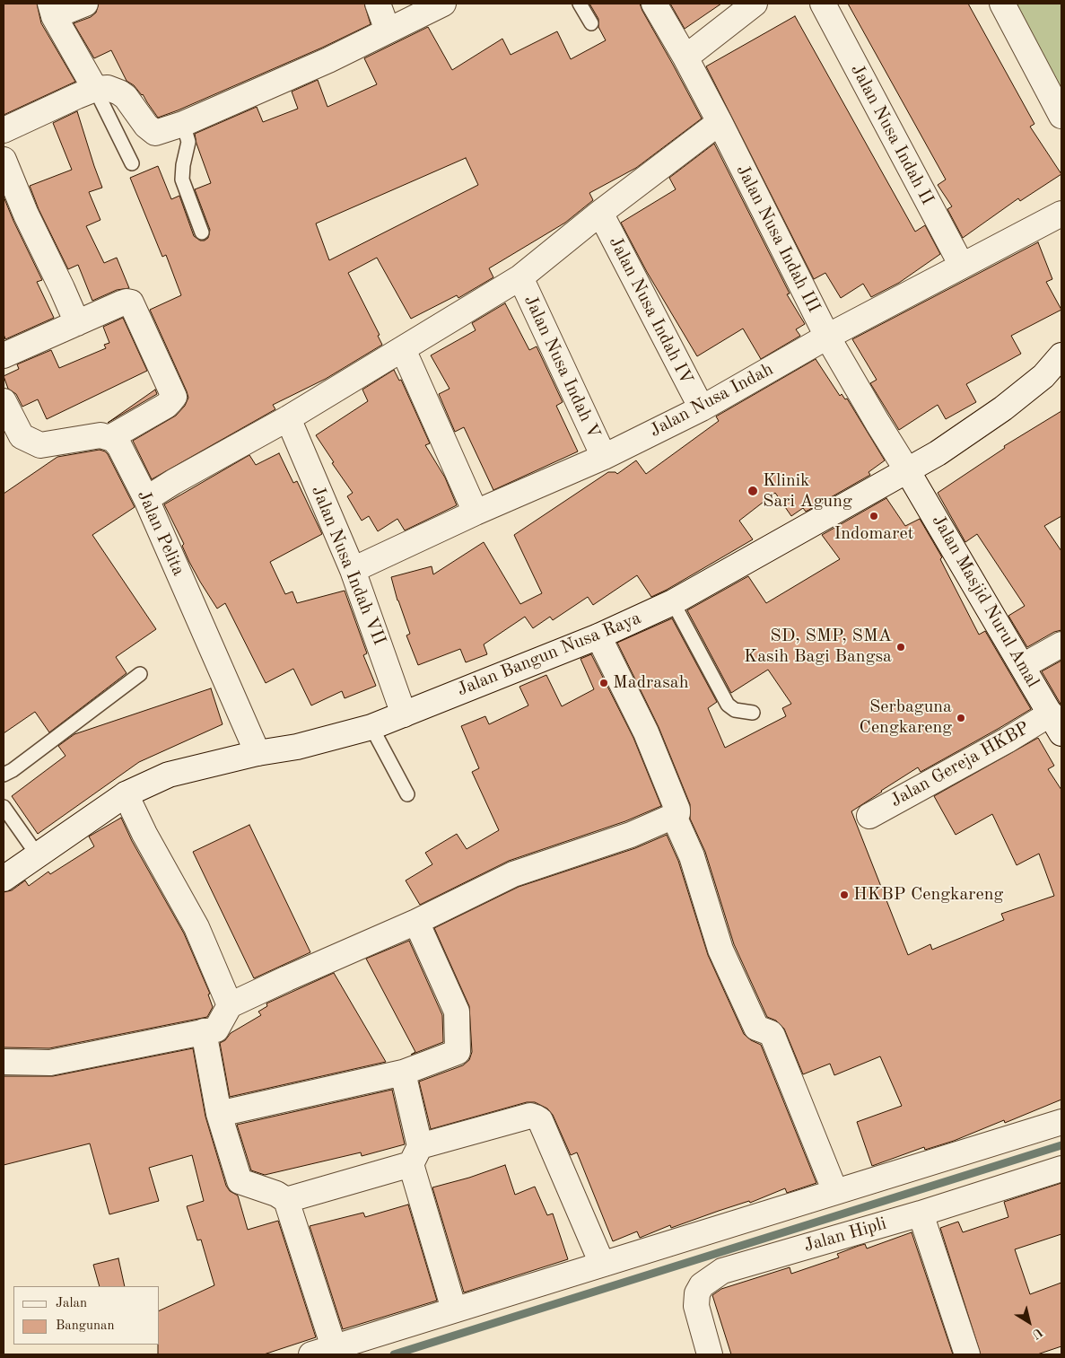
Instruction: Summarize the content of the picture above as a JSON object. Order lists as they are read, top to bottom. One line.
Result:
{"streets":{"street":["Jalan Nusa Indah II","Jalan Nusa Indah III","Jalan Nusa Indah IV","Jalan Nusa Indah V","Jalan Nusa Indah","Jalan Pelita","Jalan Nusa Indah VII","Jalan Masjid Nurul Amal","Jalan Bangun Nusa Raya","Jalan Gereja HKBP","Jalan Hipli"]},"crossings":[["Jalan Nusa Indah II","Jalan Nusa Indah"],["Jalan Nusa Indah III","Jalan Nusa Indah"],["Jalan Nusa Indah III","Jalan Masjid Nurul Amal"],["Jalan Nusa Indah III","Jalan Bangun Nusa Raya"],["Jalan Nusa Indah IV","Jalan Nusa Indah"],["Jalan Nusa Indah V","Jalan Nusa Indah"],["Jalan Nusa Indah","Jalan Nusa Indah VII"],["Jalan Pelita","Jalan Bangun Nusa Raya"],["Jalan Nusa Indah VII","Jalan Bangun Nusa Raya"],["Jalan Masjid Nurul Amal","Jalan Bangun Nusa Raya"],["Jalan Masjid Nurul Amal","Jalan Gereja HKBP"]],"places":["Klinik Sari Agung","Indomaret","SD, SMP, SMA Kasih Bagi Bangsa","Madrasah","Serbaguna Cengkareng","HKBP Cengkareng"],"legend":["Jalan","Bangunan"],"north":"bottom right"}
